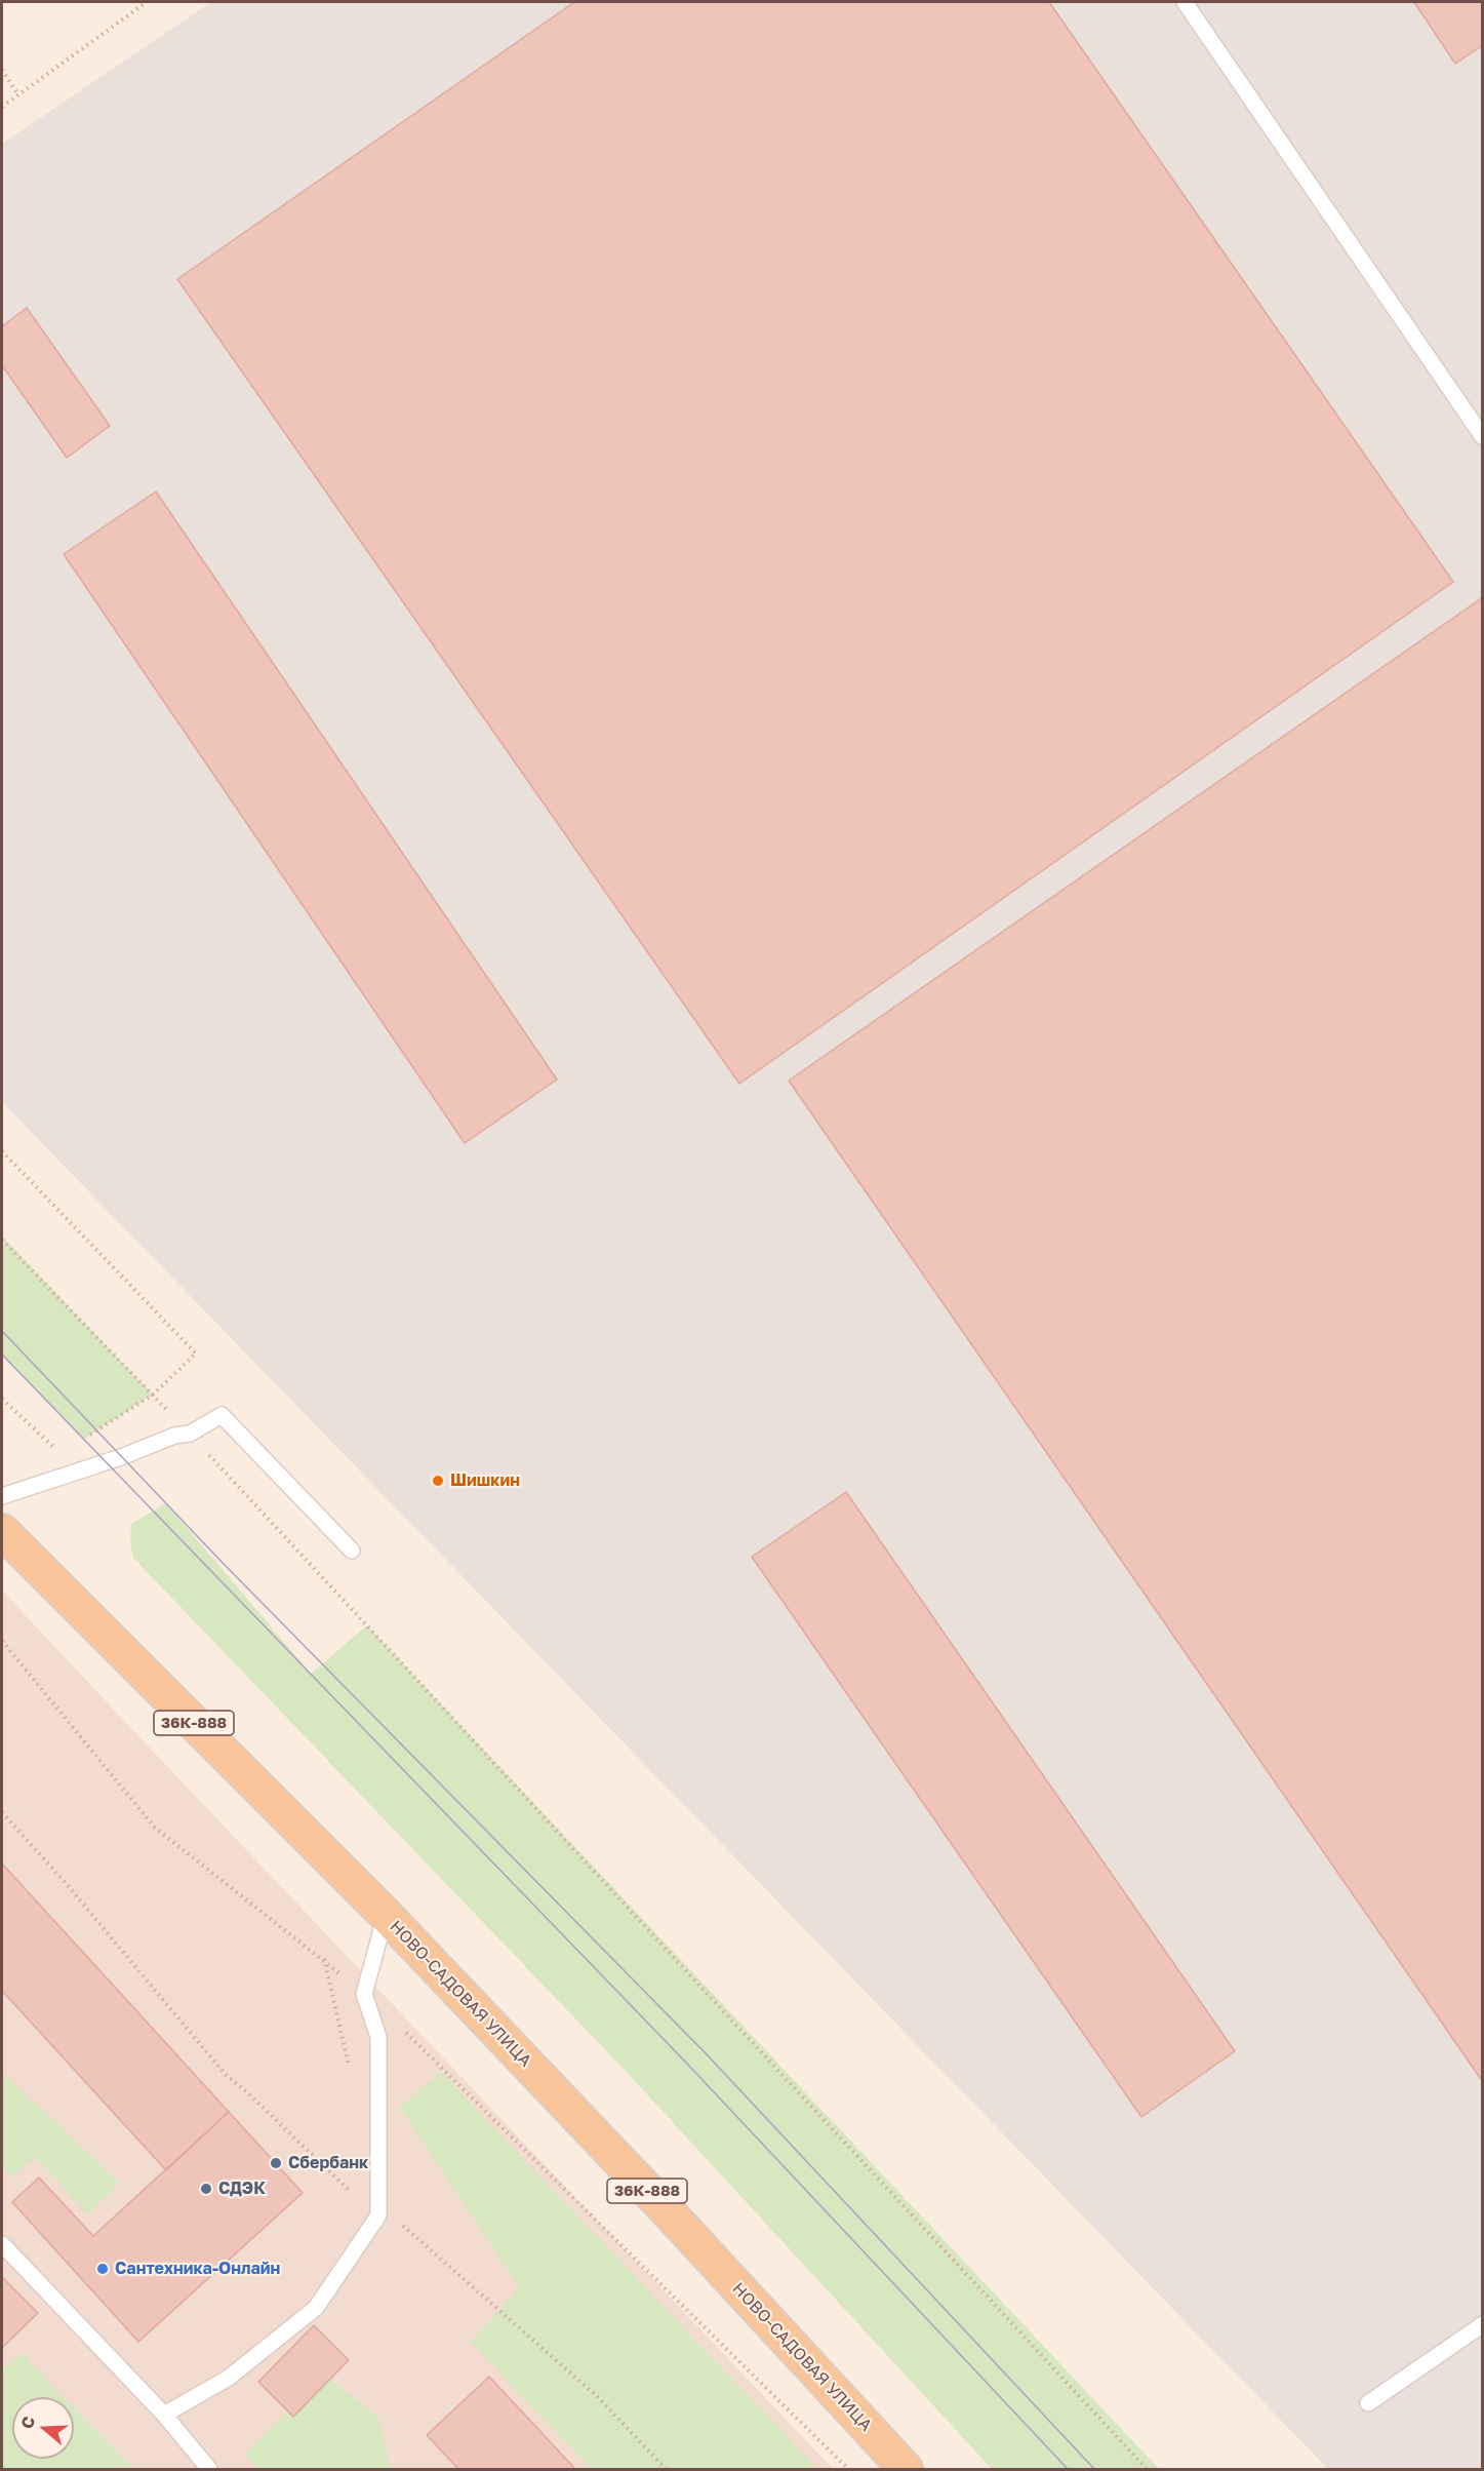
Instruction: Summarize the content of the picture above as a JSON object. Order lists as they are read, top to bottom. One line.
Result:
{"streets":{"main road":["36К-888","НОВО-САДОВАЯ УЛИЦА"]},"places":["Шишкин","Сбербанк","СДЭК","Сантехника-Онлайн"],"north":"left"}
